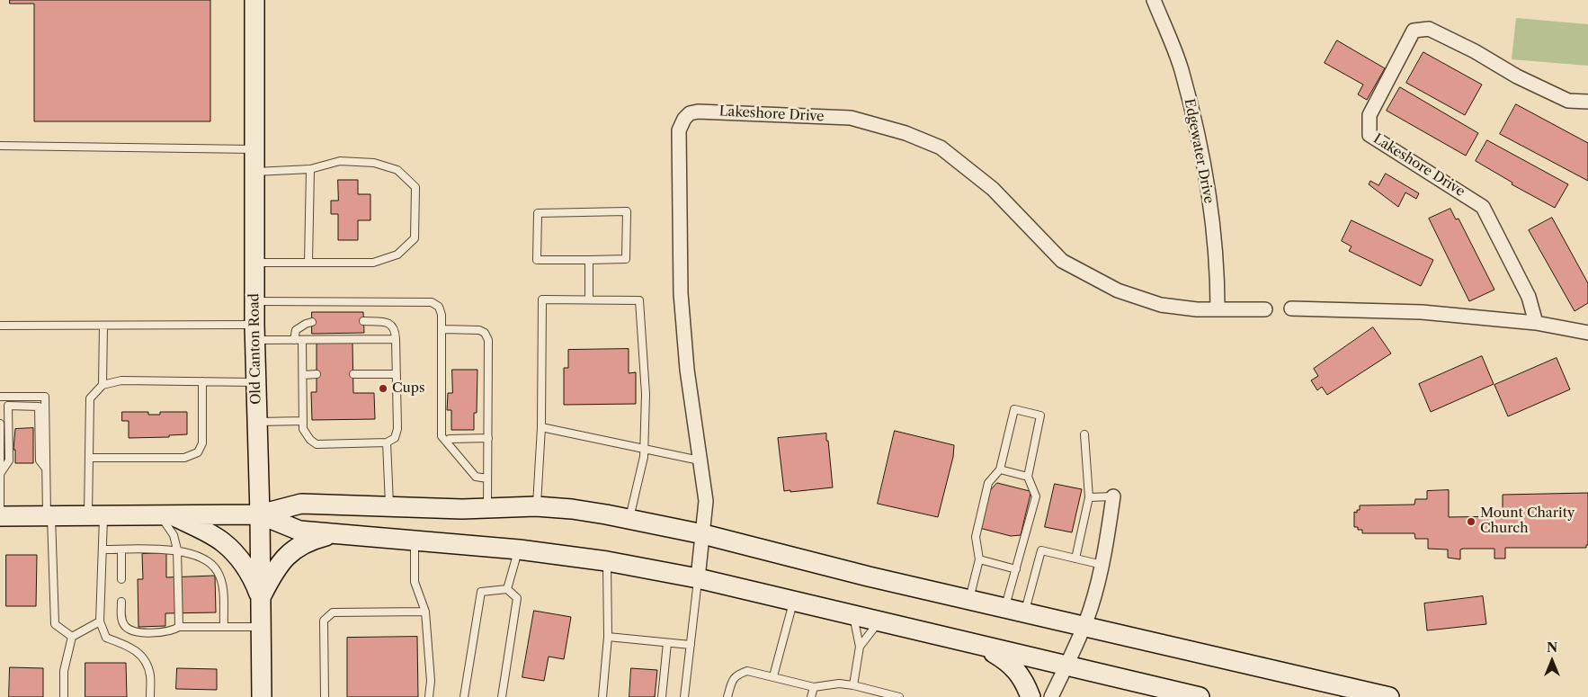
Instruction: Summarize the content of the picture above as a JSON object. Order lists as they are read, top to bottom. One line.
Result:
{"streets":{"main road":["Old Canton Road"],"street":["Lakeshore Drive","Edgewater Drive"]},"crossings":[["Lakeshore Drive","Edgewater Drive"]],"places":["Cups","Mount Charity Church"],"north":"top"}
